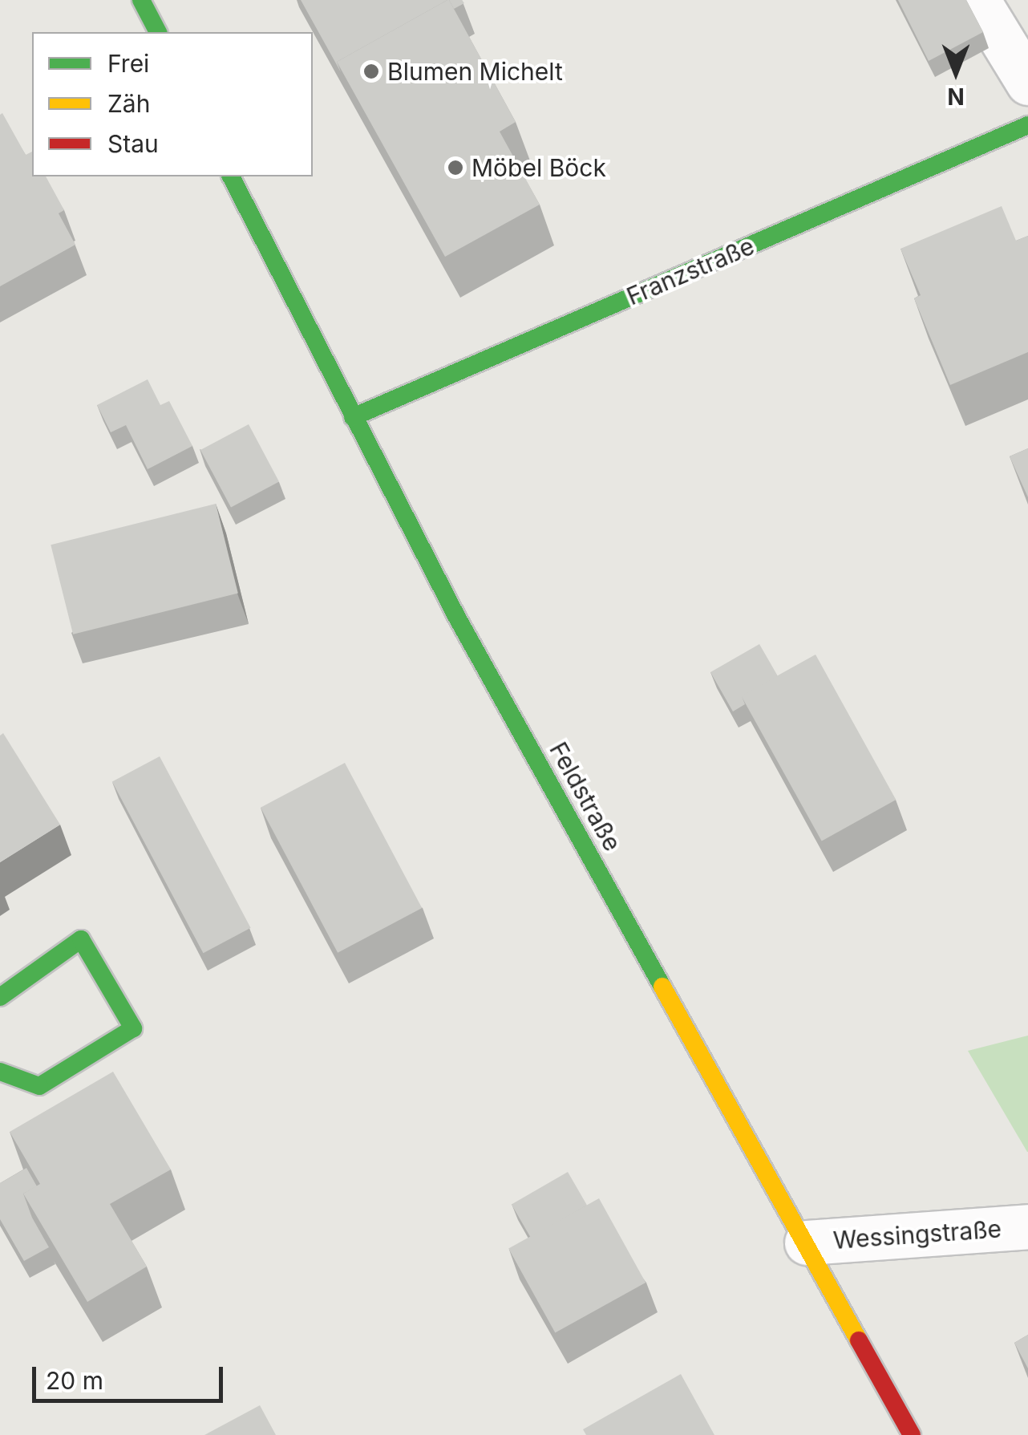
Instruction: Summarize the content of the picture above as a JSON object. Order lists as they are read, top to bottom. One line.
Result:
{"streets":{"main road":["Franzstraße","Feldstraße"],"street":["Wessingstraße"]},"crossings":[["Franzstraße","Feldstraße"],["Feldstraße","Wessingstraße"]],"places":["Blumen Michelt","Möbel Böck"],"legend":["Frei","Zäh","Stau"],"scale_bar":"20 m","north":"bottom"}
